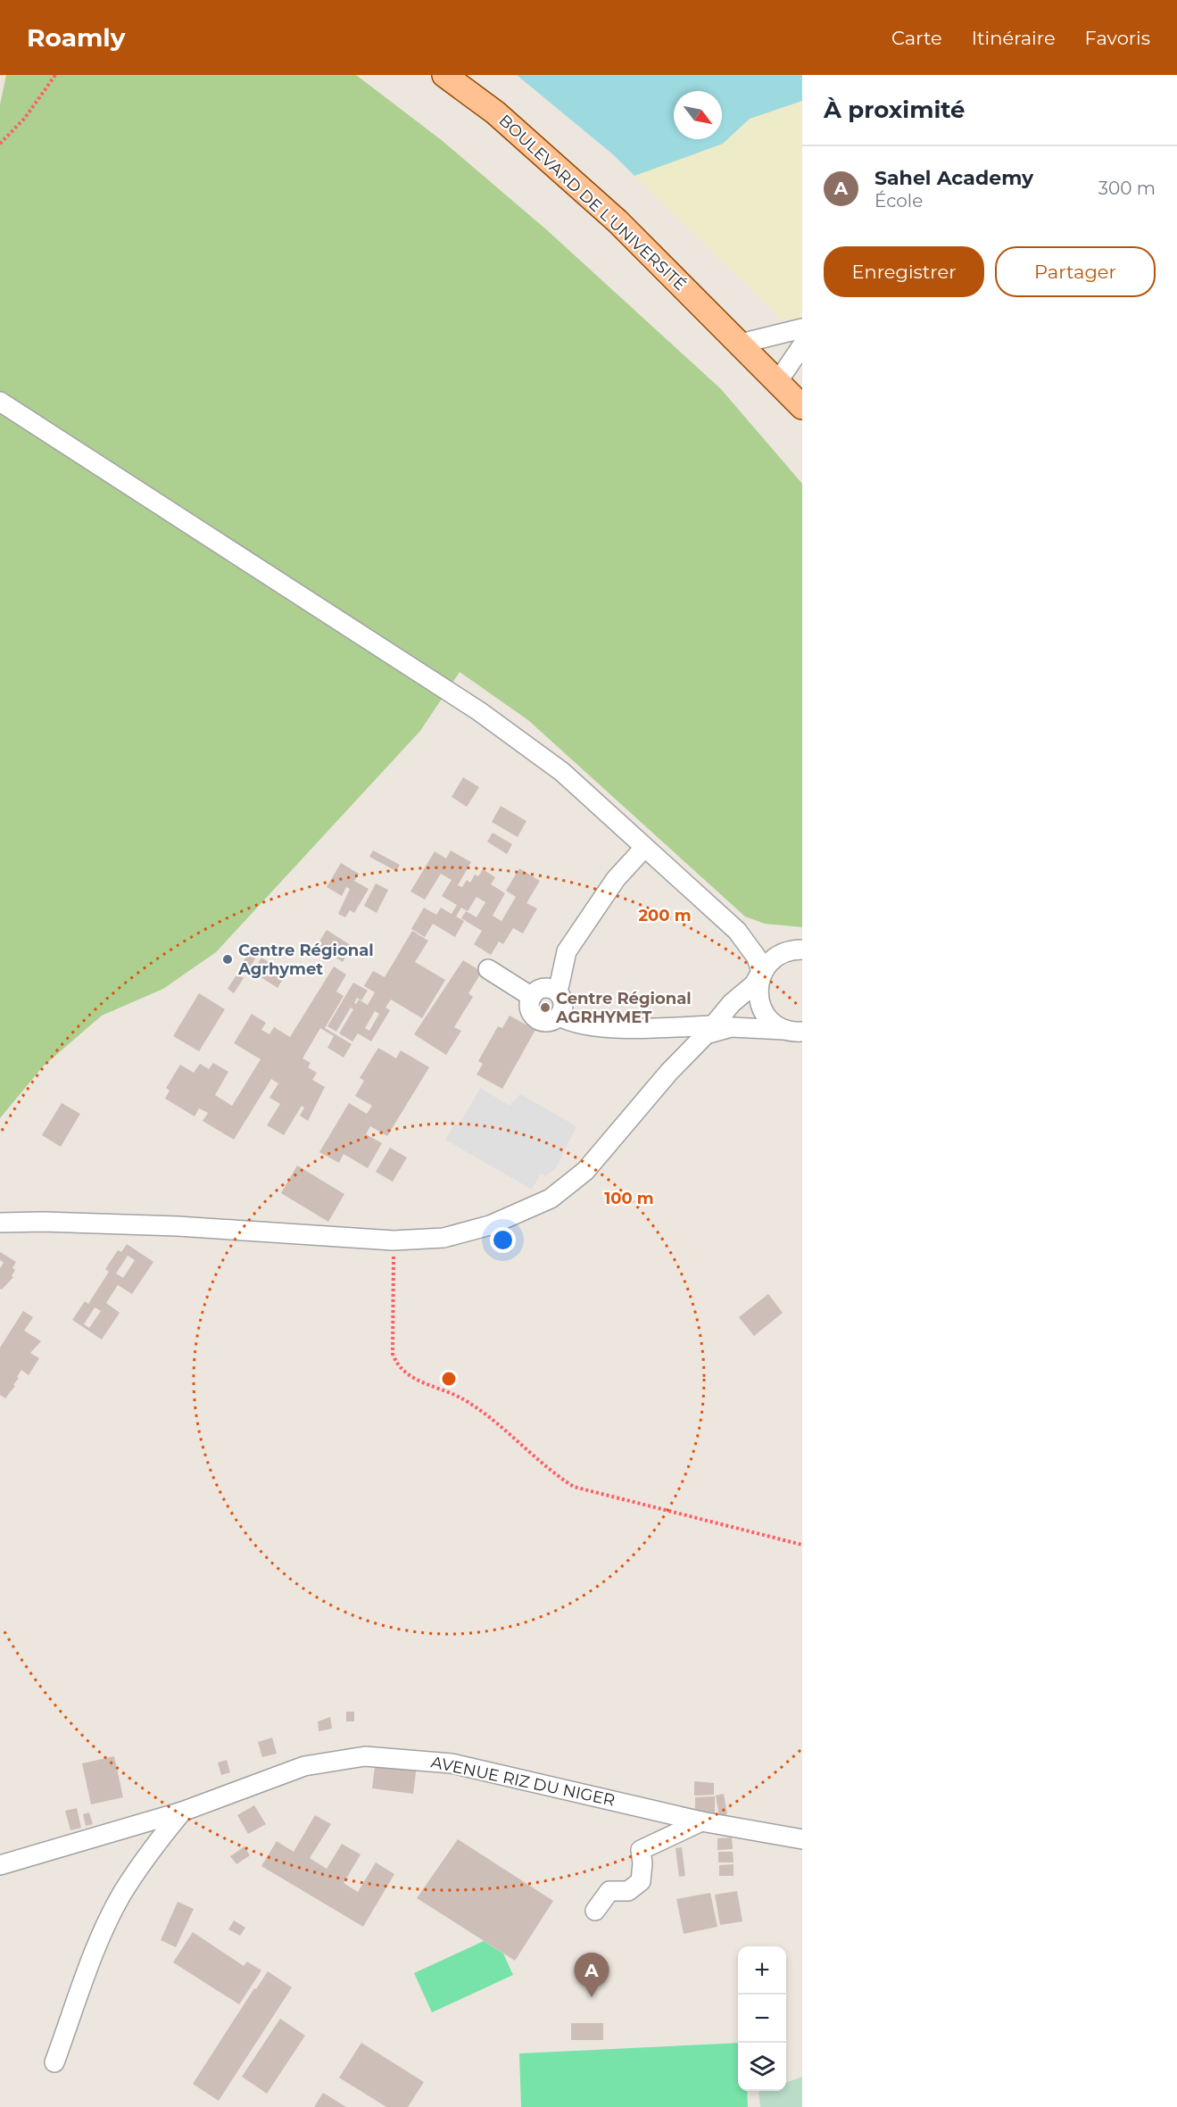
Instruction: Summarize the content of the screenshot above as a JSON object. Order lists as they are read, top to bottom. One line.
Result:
{"streets":{"main road":["BOULEVARD DE L'UNIVERSITÉ"],"street":["AVENUE RIZ DU NIGER"]},"places":["Centre Régional Agrhymet","Centre Régional AGRHYMET"],"north":"bottom right","page":{"header":"Roamly","nav":["Carte","Itinéraire","Favoris"],"heading":"À proximité","list":[{"mark":"A","name":"Sahel Academy","note":"École","value":"300 m"}],"buttons":["Enregistrer","Partager"],"map_buttons":["+","−"],"pins":"A"},"rings":["200 m","100 m"]}
